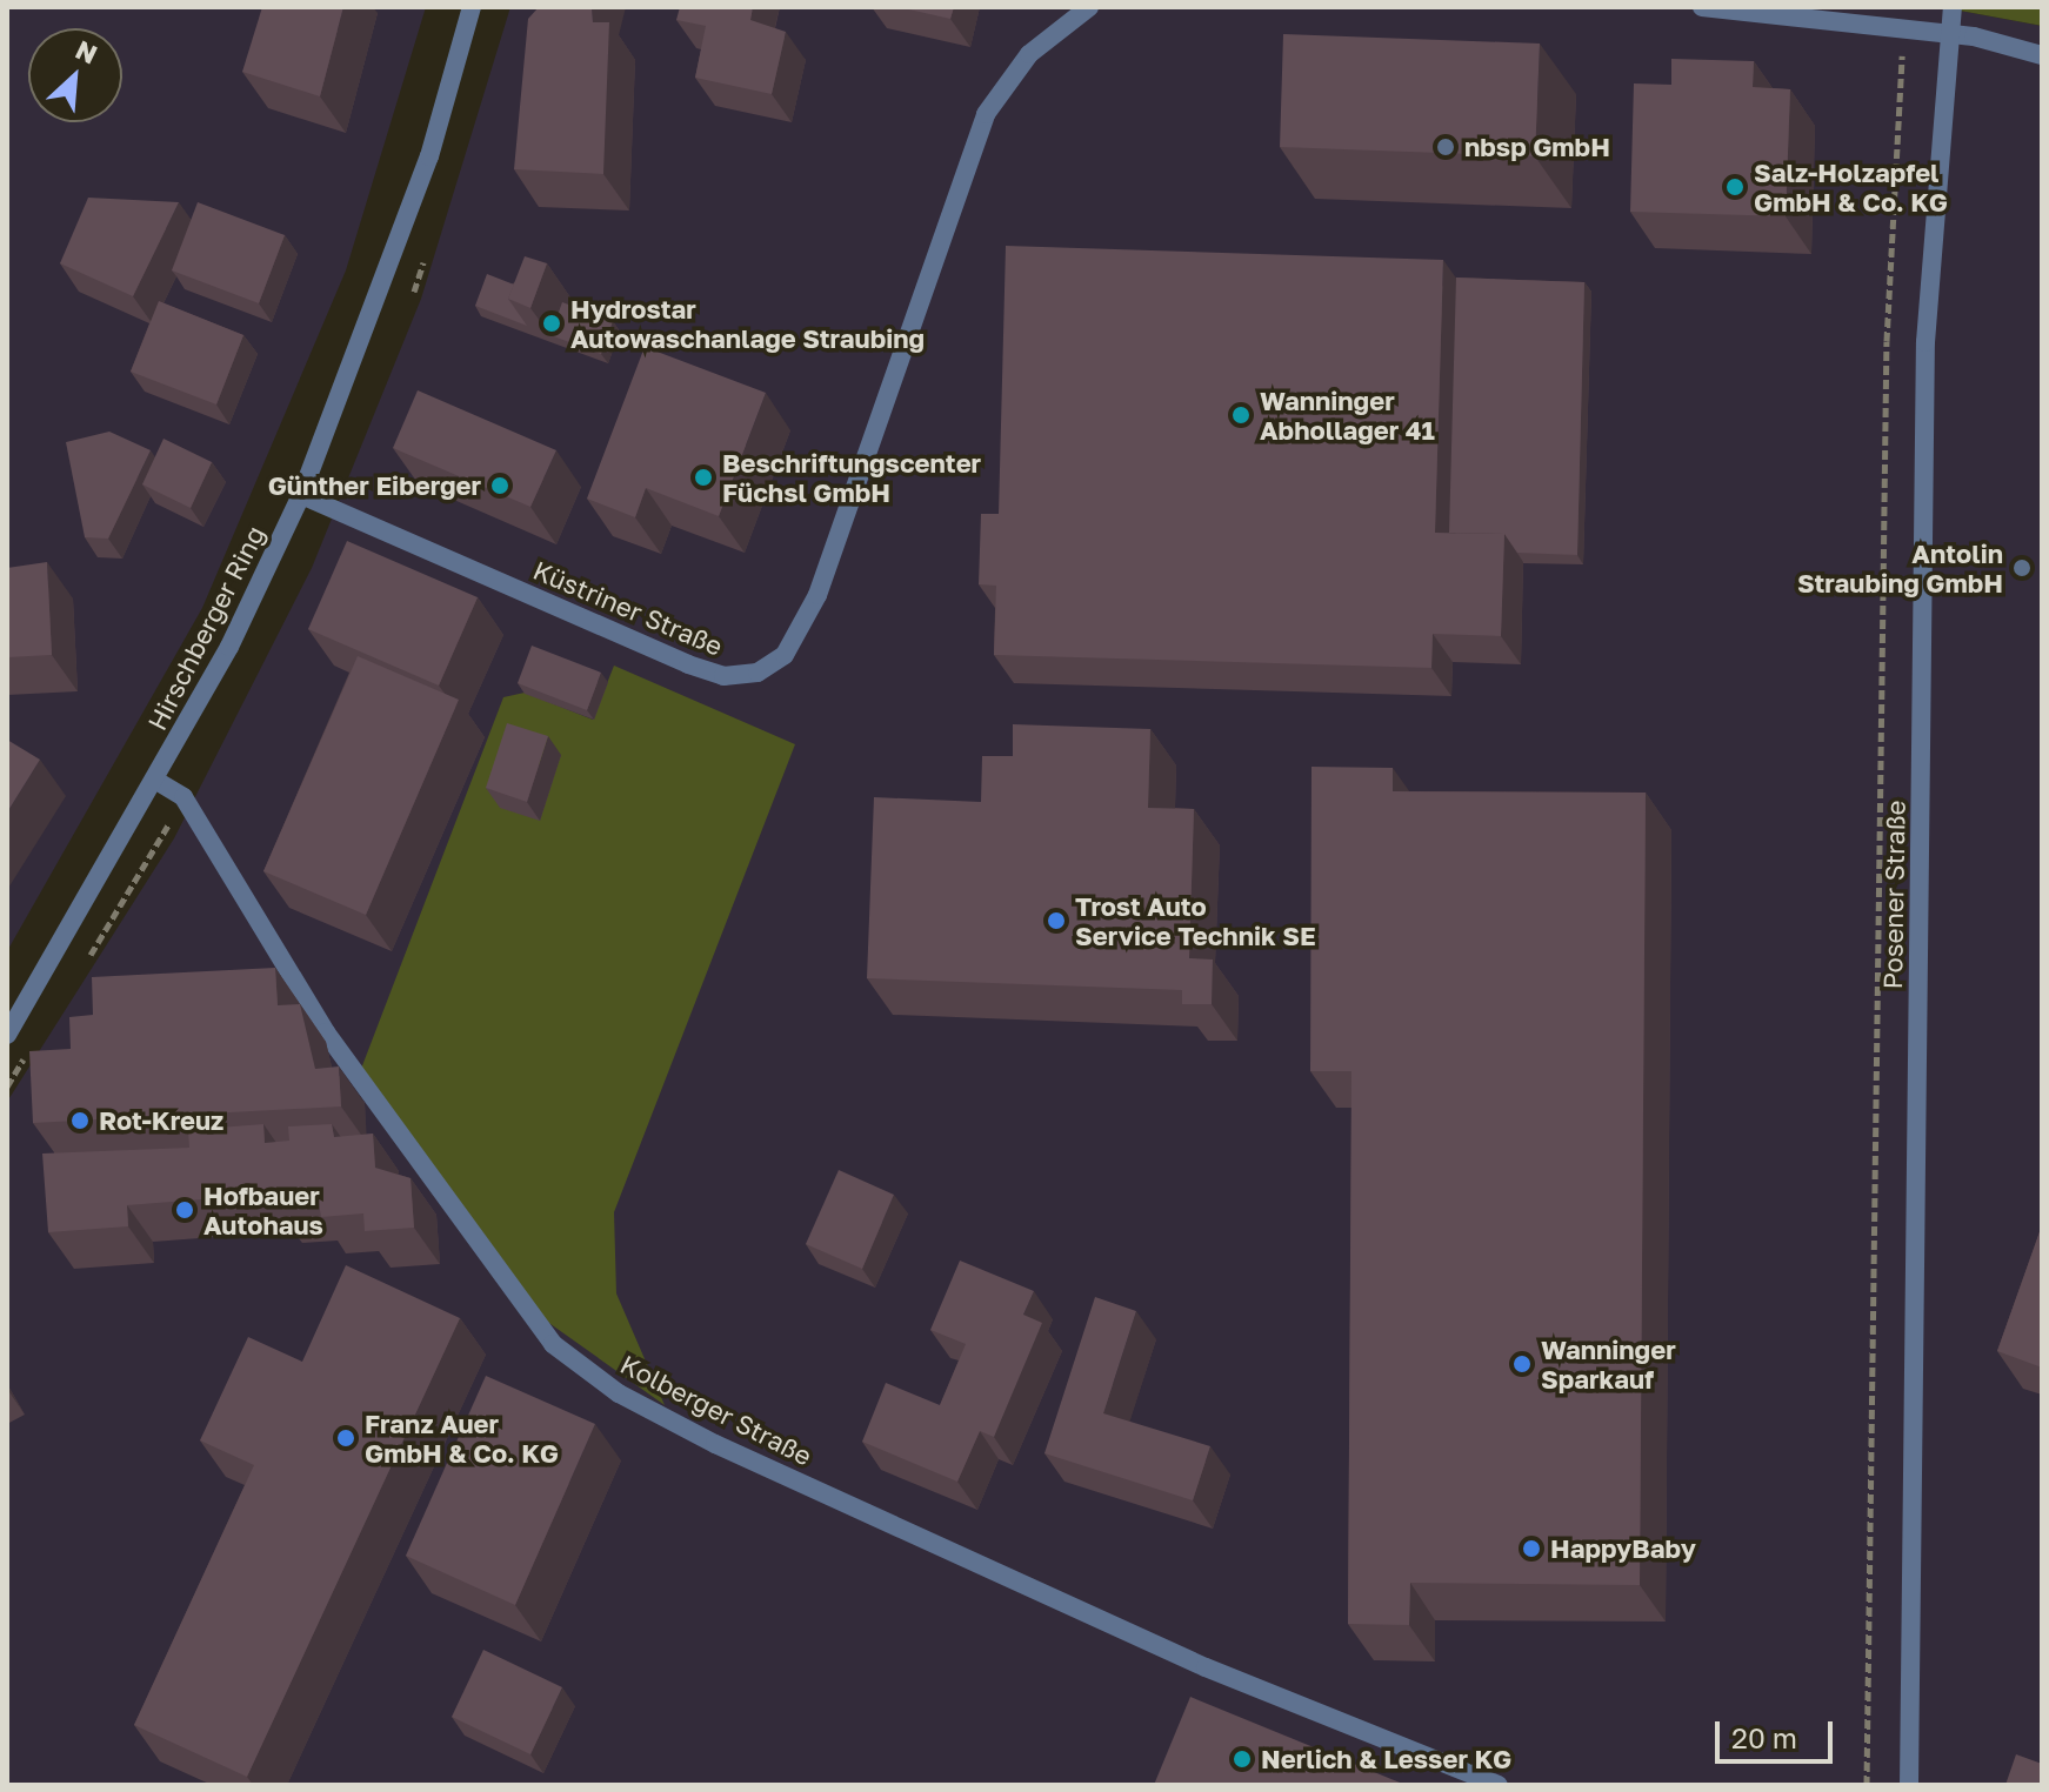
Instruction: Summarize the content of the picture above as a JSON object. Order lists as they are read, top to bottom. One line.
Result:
{"streets":{"street":["Küstriner Straße","Hirschberger Ring","Posener Straße","Kolberger Straße"]},"crossings":[["Küstriner Straße","Hirschberger Ring"],["Hirschberger Ring","Kolberger Straße"]],"places":["nbsp GmbH","Salz-Holzapfel GmbH & Co. KG","Hydrostar Autowaschanlage Straubing","Wanninger Abhollager 41","Beschriftungscenter Füchsl GmbH","Günther Eiberger","Antolin Straubing GmbH","Trost Auto Service Technik SE","Rot-Kreuz","Hofbauer Autohaus","Wanninger Sparkauf","Franz Auer GmbH & Co. KG","HappyBaby","Nerlich & Lesser KG"],"scale_bar":"20 m","north":"top right"}
